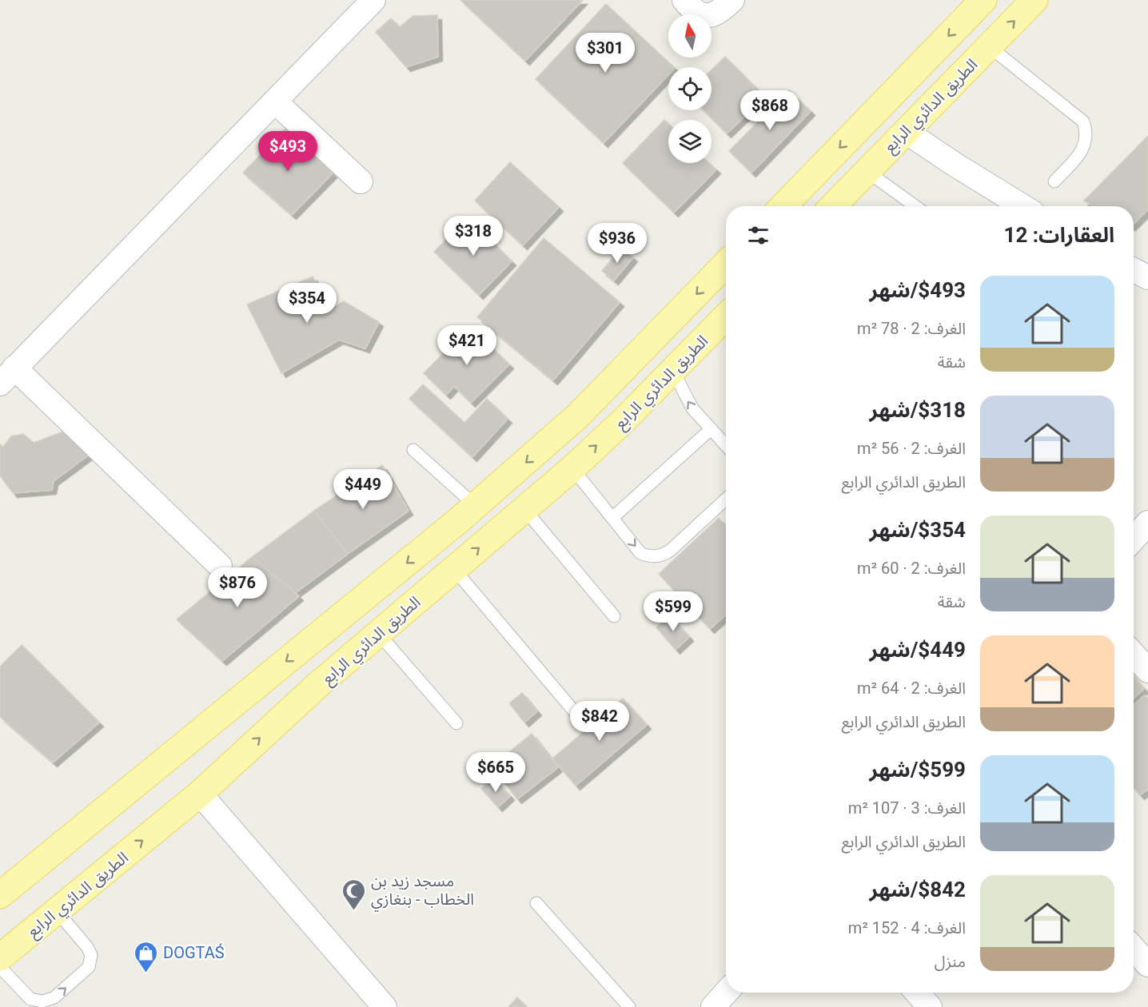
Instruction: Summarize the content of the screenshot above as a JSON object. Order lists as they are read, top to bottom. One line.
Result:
{"streets":{"main road":["الطريق الدائري الرابع"]},"places":{"mosque":["مسجد زيد بن الخطاب - بنغازي"],"shop":["DOGTAŚ"]},"north":"top","page":{"price":["$301","$868","$493","$318","$936","$354","$421","$449","$876","$599","$842","$665"],"heading":"العقارات: 12","list":[{"name":"$493/شهر","note":"الغرف: 2 · 78 m² · شقة"},{"name":"$318/شهر","note":"الغرف: 2 · 56 m² · الطريق الدائري الرابع"},{"name":"$354/شهر","note":"الغرف: 2 · 60 m² · شقة"},{"name":"$449/شهر","note":"الغرف: 2 · 64 m² · الطريق الدائري الرابع"},{"name":"$599/شهر","note":"الغرف: 3 · 107 m² · الطريق الدائري الرابع"},{"name":"$842/شهر","note":"الغرف: 4 · 152 m² · منزل"}]}}
